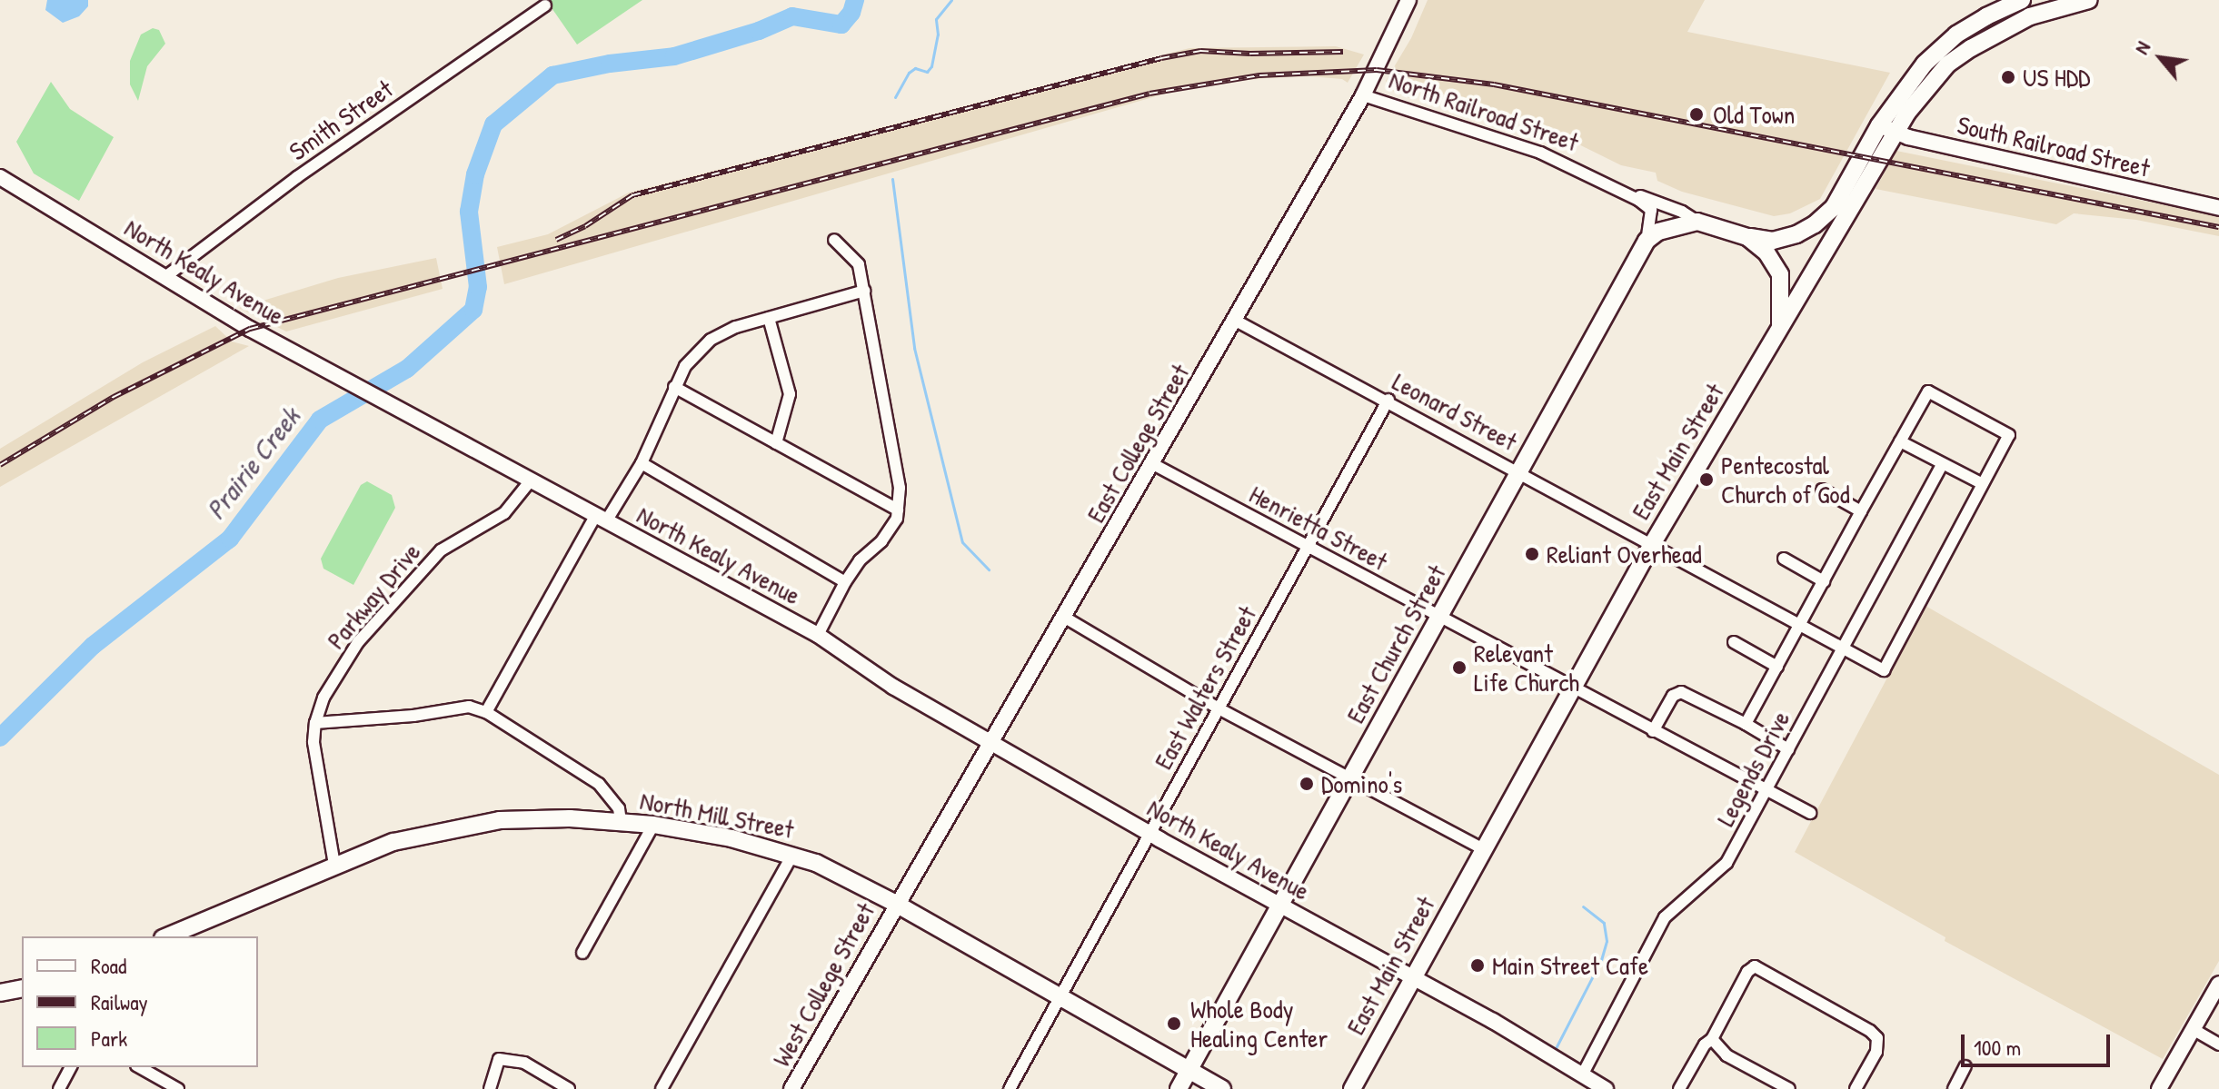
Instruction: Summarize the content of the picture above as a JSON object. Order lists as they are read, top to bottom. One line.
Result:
{"streets":{"main road":["North Railroad Street","East Main Street","East Church Street","North Mill Street"],"street":["Smith Street","South Railroad Street","North Kealy Avenue","Leonard Street","East College Street","Henrietta Street","Parkway Drive","East Walters Street","Legends Drive","West College Street"]},"crossings":[["North Railroad Street","East College Street"],["North Railroad Street","East Main Street"],["North Railroad Street","East Church Street"],["Smith Street","North Kealy Avenue"],["South Railroad Street","East Main Street"],["North Kealy Avenue","East College Street"],["North Kealy Avenue","East Main Street"],["North Kealy Avenue","Parkway Drive"],["North Kealy Avenue","East Church Street"],["North Kealy Avenue","East Walters Street"],["North Kealy Avenue","Legends Drive"],["Leonard Street","East College Street"],["Leonard Street","East Main Street"],["Leonard Street","East Church Street"],["Leonard Street","East Walters Street"],["Leonard Street","Legends Drive"],["East College Street","Henrietta Street"],["East College Street","North Mill Street"],["East College Street","West College Street"],["East Main Street","Henrietta Street"],["Henrietta Street","East Church Street"],["Henrietta Street","East Walters Street"],["Henrietta Street","Legends Drive"],["Parkway Drive","North Mill Street"],["East Church Street","North Mill Street"],["East Walters Street","North Mill Street"],["North Mill Street","West College Street"]],"water":["Prairie Creek"],"places":["US HDD","Old Town","Pentecostal Church of God","Reliant Overhead","Relevant Life Church","Domino's","Main Street Cafe","Whole Body Healing Center"],"legend":["Road","Railway","Park"],"scale_bar":"100 m","north":"top left"}
